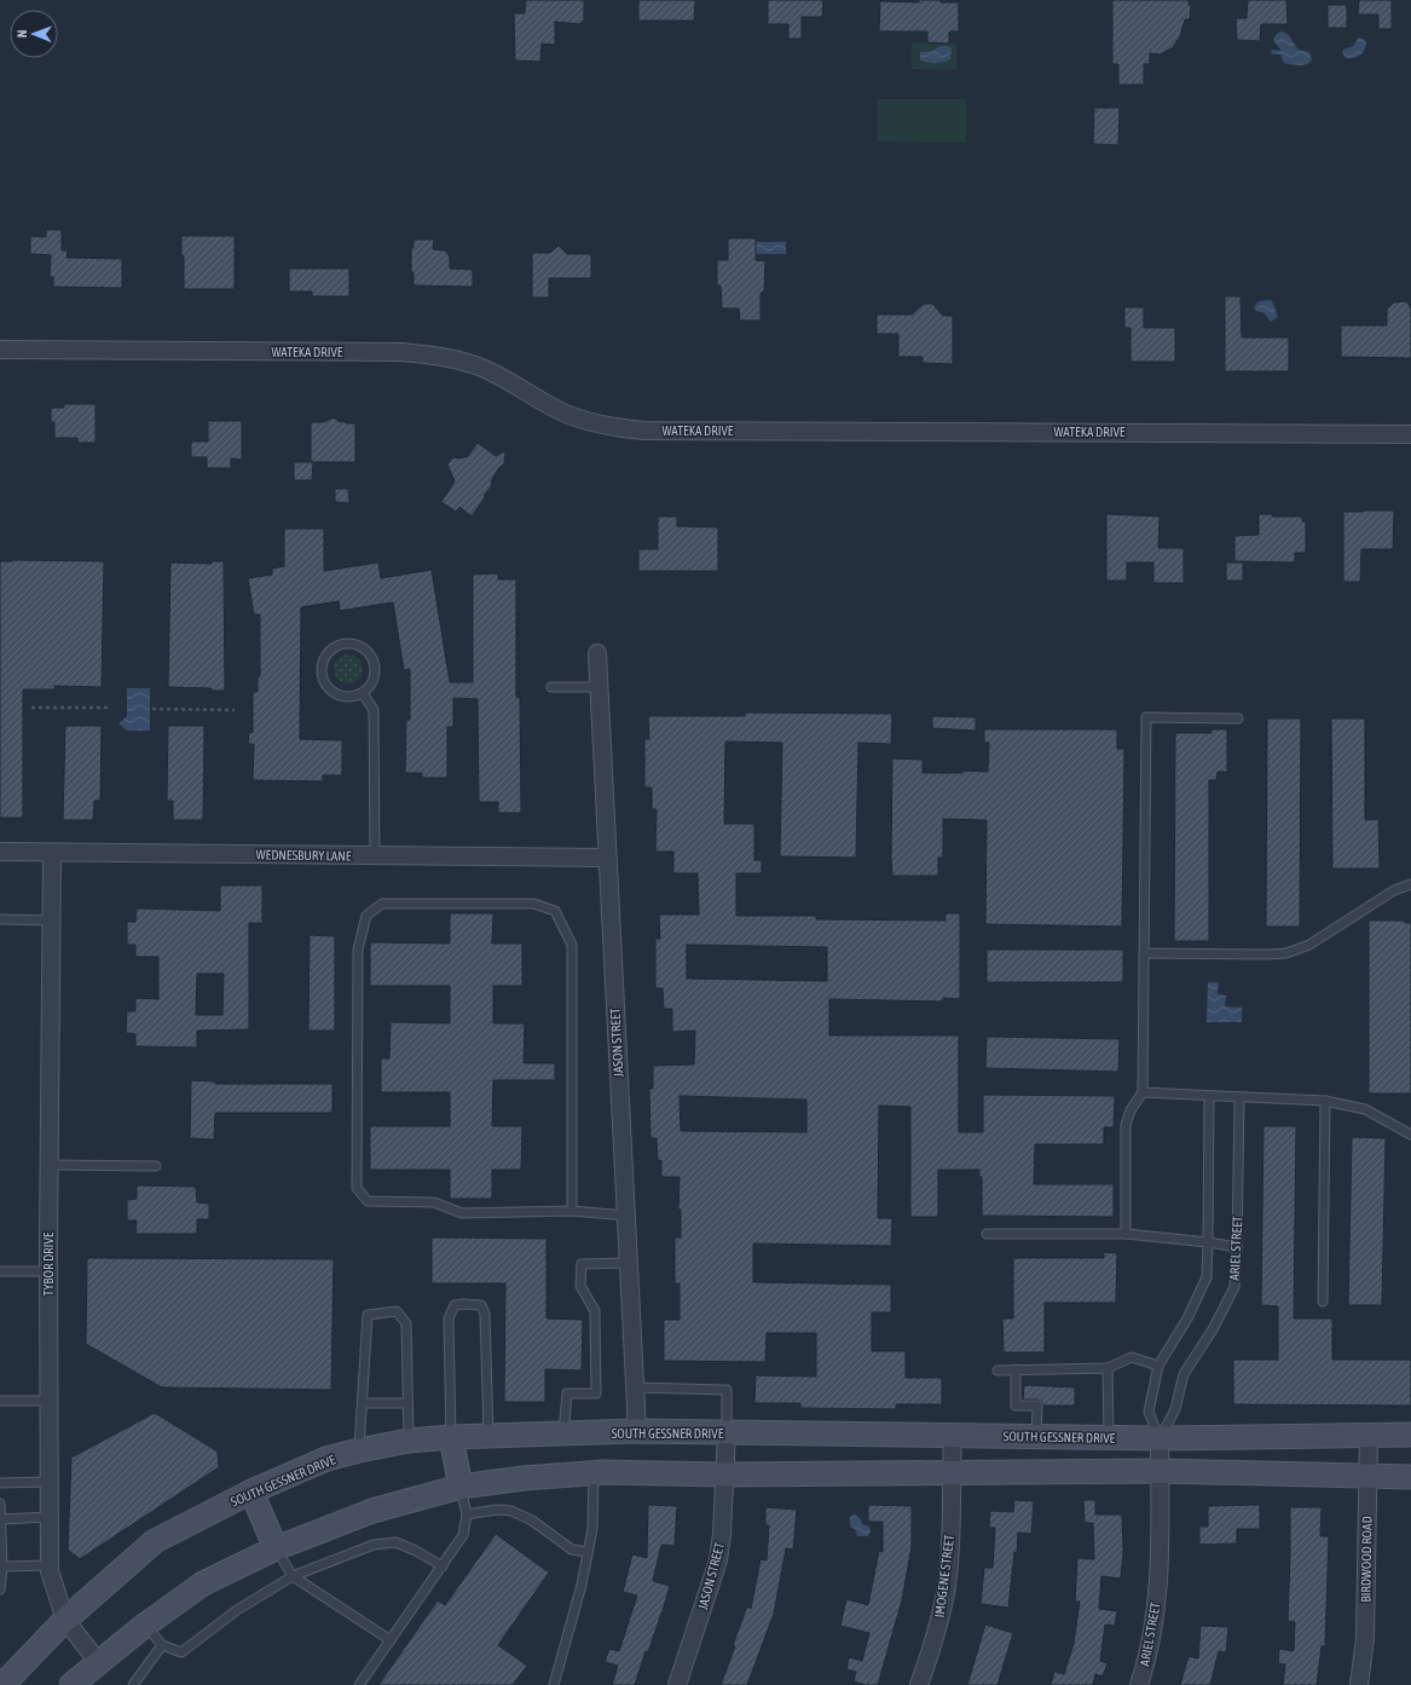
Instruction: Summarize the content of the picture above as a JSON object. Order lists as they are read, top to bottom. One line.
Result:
{"streets":{"main road":["SOUTH GESSNER DRIVE"],"street":["WATEKA DRIVE","WEDNESBURY LANE","JASON STREET","ARIEL STREET","TYBOR DRIVE","BIRDWOOD ROAD","IMOGENE STREET"]},"crossings":[["WEDNESBURY LANE","JASON STREET"],["WEDNESBURY LANE","TYBOR DRIVE"],["JASON STREET","SOUTH GESSNER DRIVE"],["ARIEL STREET","SOUTH GESSNER DRIVE"],["TYBOR DRIVE","SOUTH GESSNER DRIVE"],["SOUTH GESSNER DRIVE","BIRDWOOD ROAD"],["SOUTH GESSNER DRIVE","IMOGENE STREET"]],"north":"left"}
